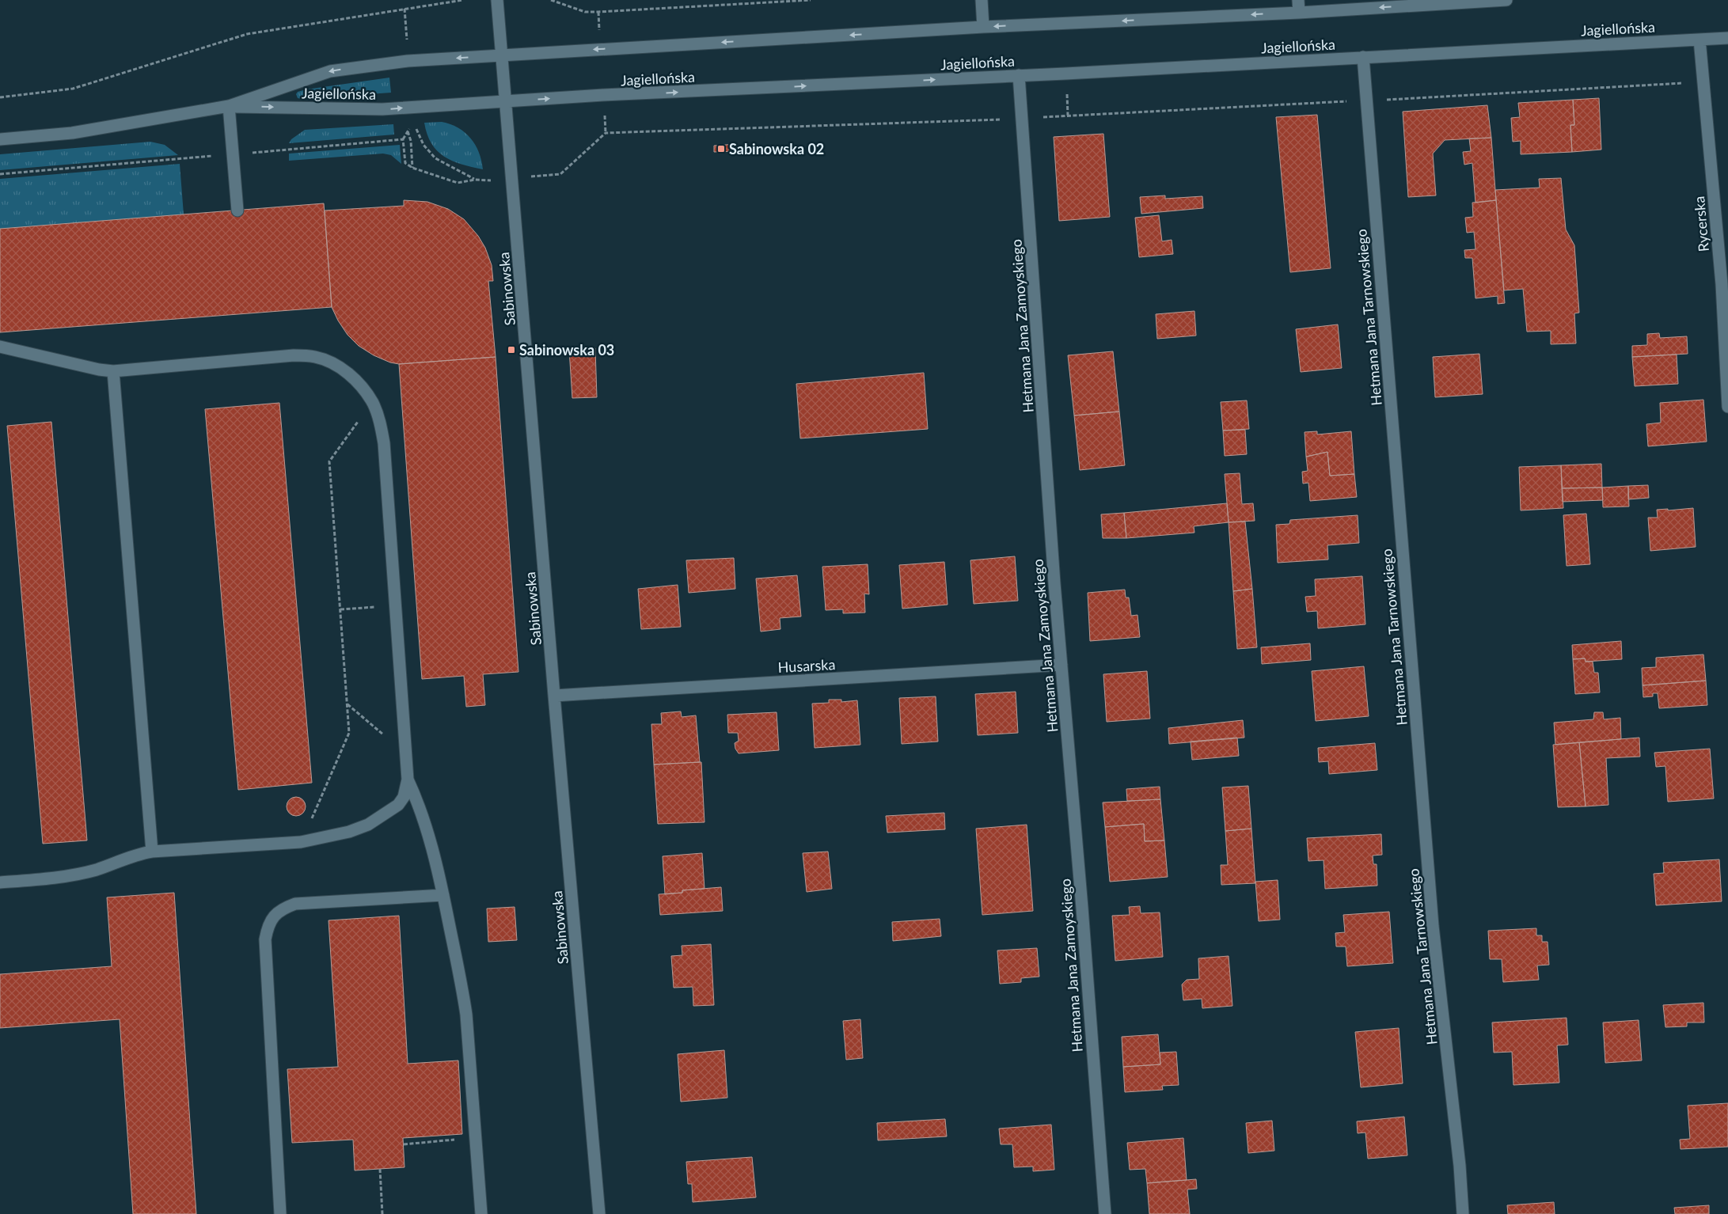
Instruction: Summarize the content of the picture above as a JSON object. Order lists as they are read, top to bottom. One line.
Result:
{"streets":{"street":["Jagiellońska","Rycerska","Sabinowska","Hetmana Jana Tarnowskiego","Hetmana Jana Zamoyskiego","Husarska"]},"crossings":[["Jagiellońska","Rycerska"],["Jagiellońska","Sabinowska"],["Jagiellońska","Hetmana Jana Tarnowskiego"],["Jagiellońska","Hetmana Jana Zamoyskiego"],["Sabinowska","Husarska"],["Hetmana Jana Zamoyskiego","Husarska"]],"places":{"transit":["Sabinowska 02","Sabinowska 03"]}}
